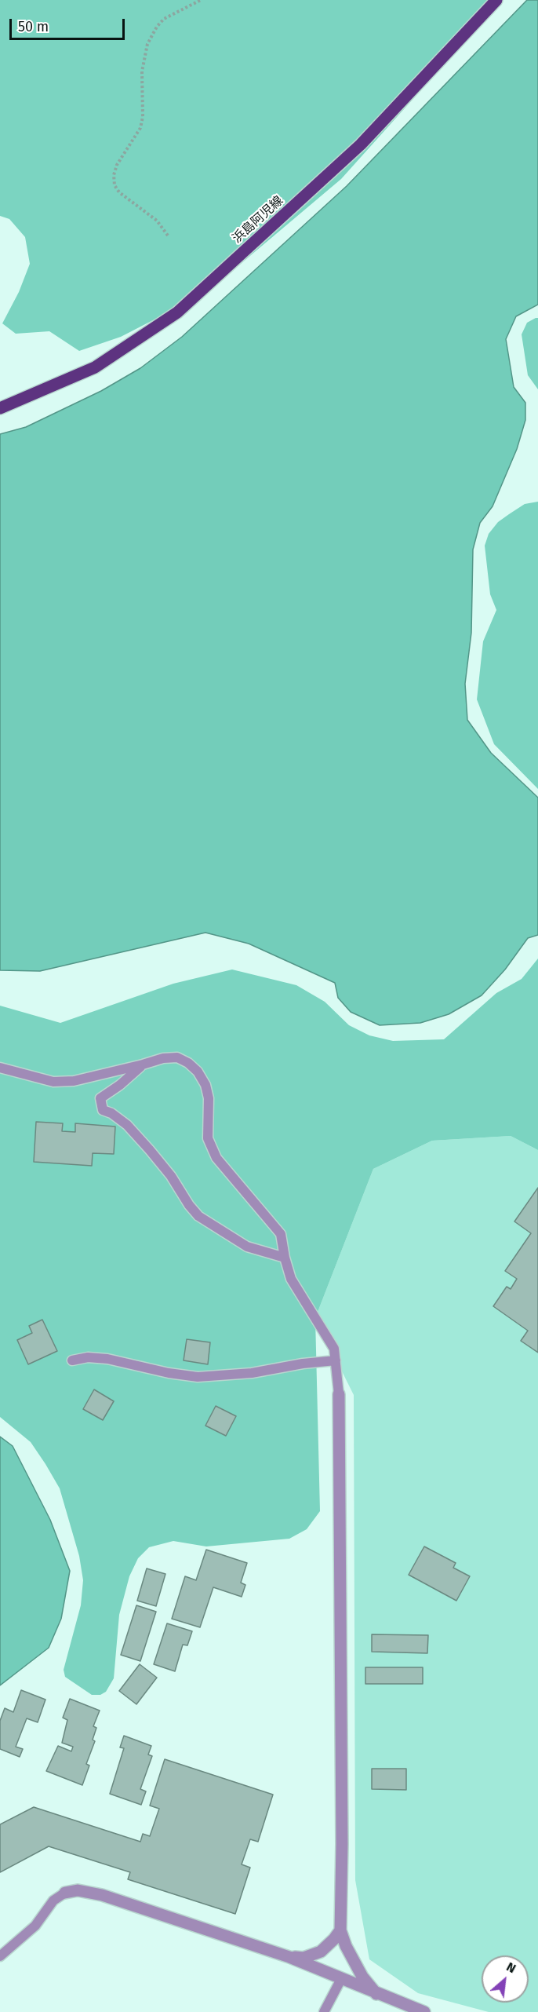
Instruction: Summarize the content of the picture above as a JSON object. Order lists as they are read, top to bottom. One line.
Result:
{"streets":{"main road":["浜島阿児線"]},"scale_bar":"50 m","north":"top right"}
